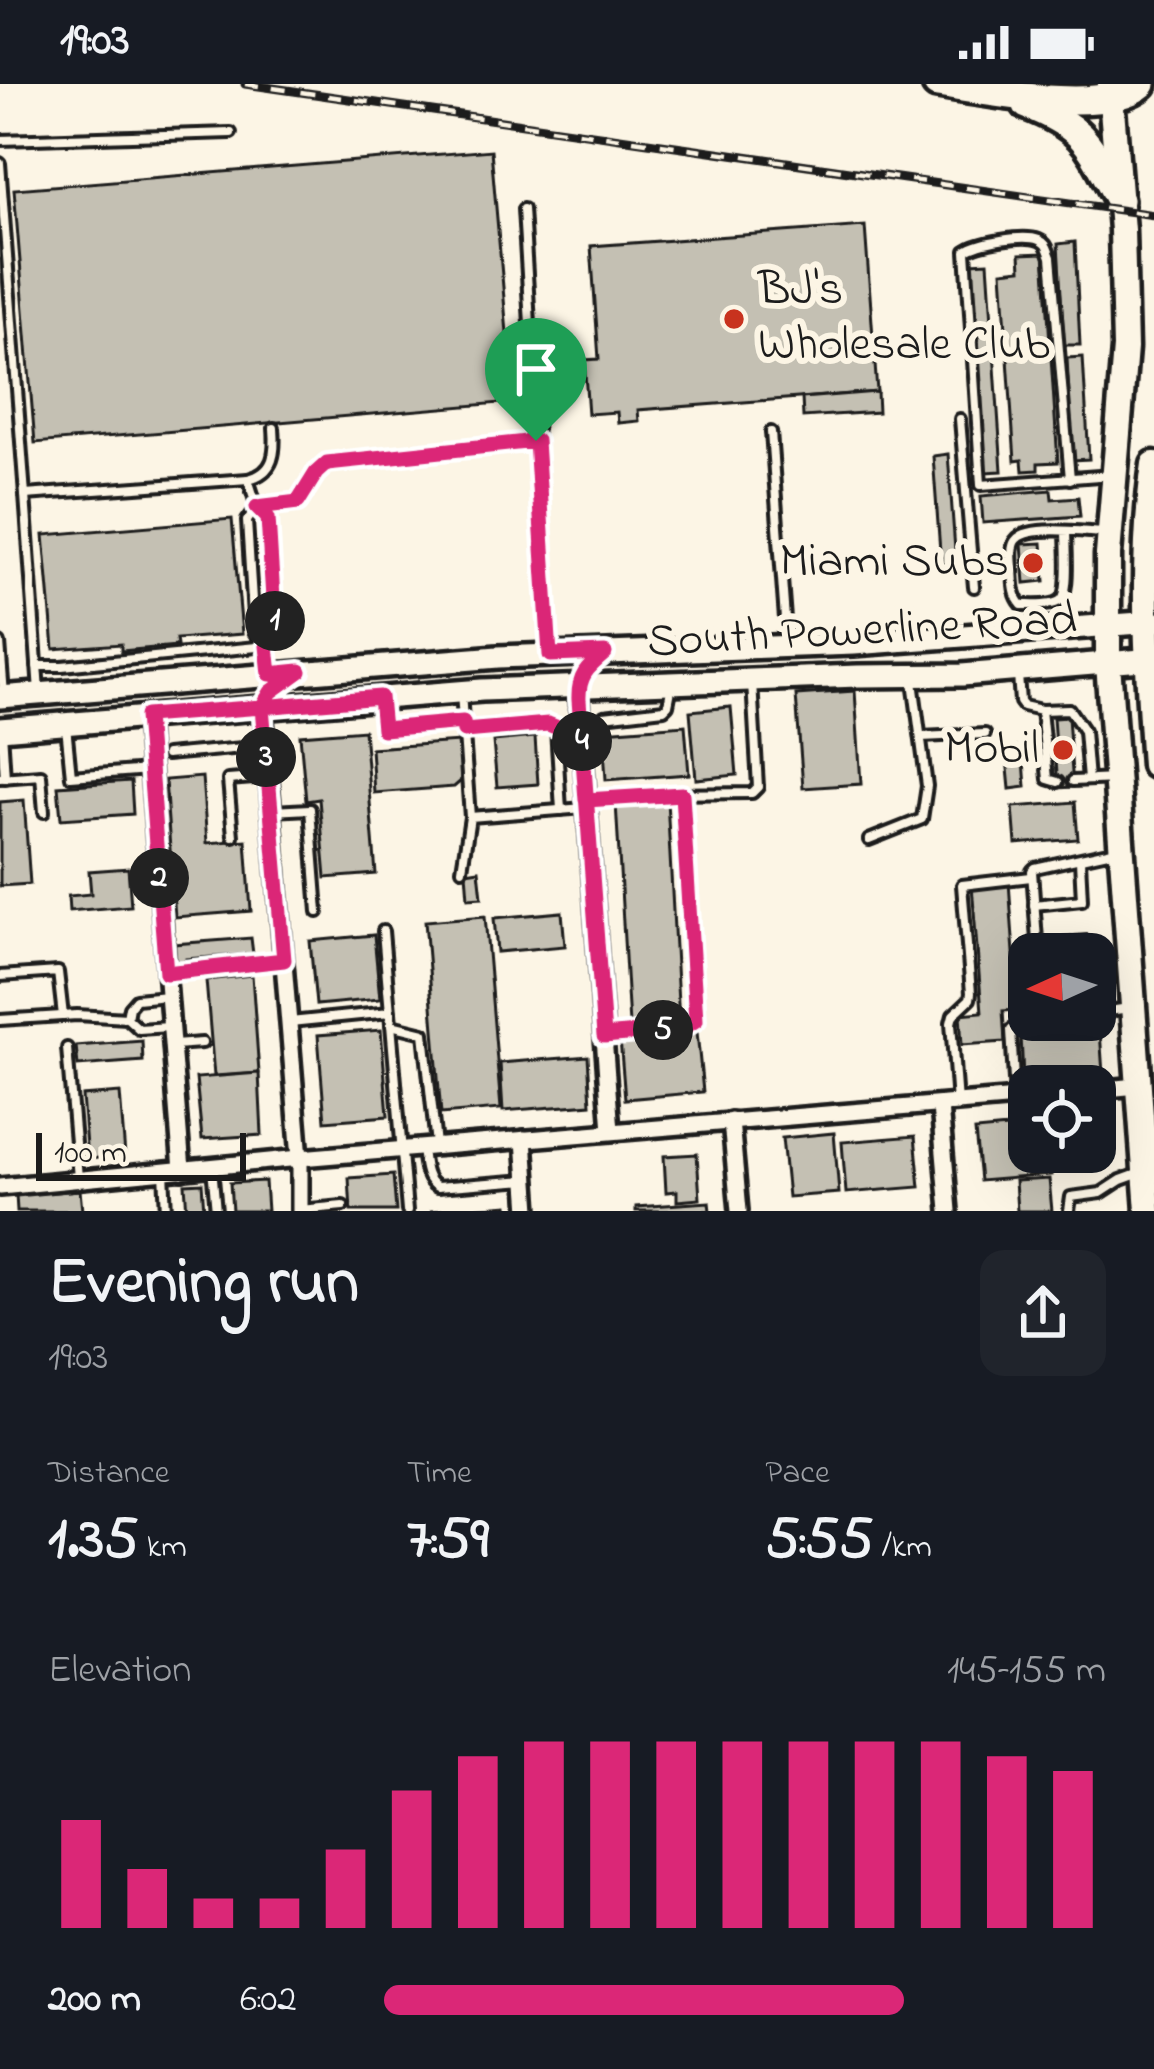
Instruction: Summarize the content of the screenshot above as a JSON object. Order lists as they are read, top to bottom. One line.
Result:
{"streets":{"main road":["South Powerline Road"]},"places":["BJ's Wholesale Club","Miami Subs","Mobil"],"scale_bar":"100 m","north":"left","page":{"status":"19:03","pins":["1","4","3","2","5"],"scale":"100 m","heading":["Evening run","19:03"],"stats":[["Distance","1.35 km"],["Time","7:59"],["Pace","5:55 /km"]],"chart":["Elevation","145–155 m"],"list":[{"name":"200 m","note":"6:02"}]}}
